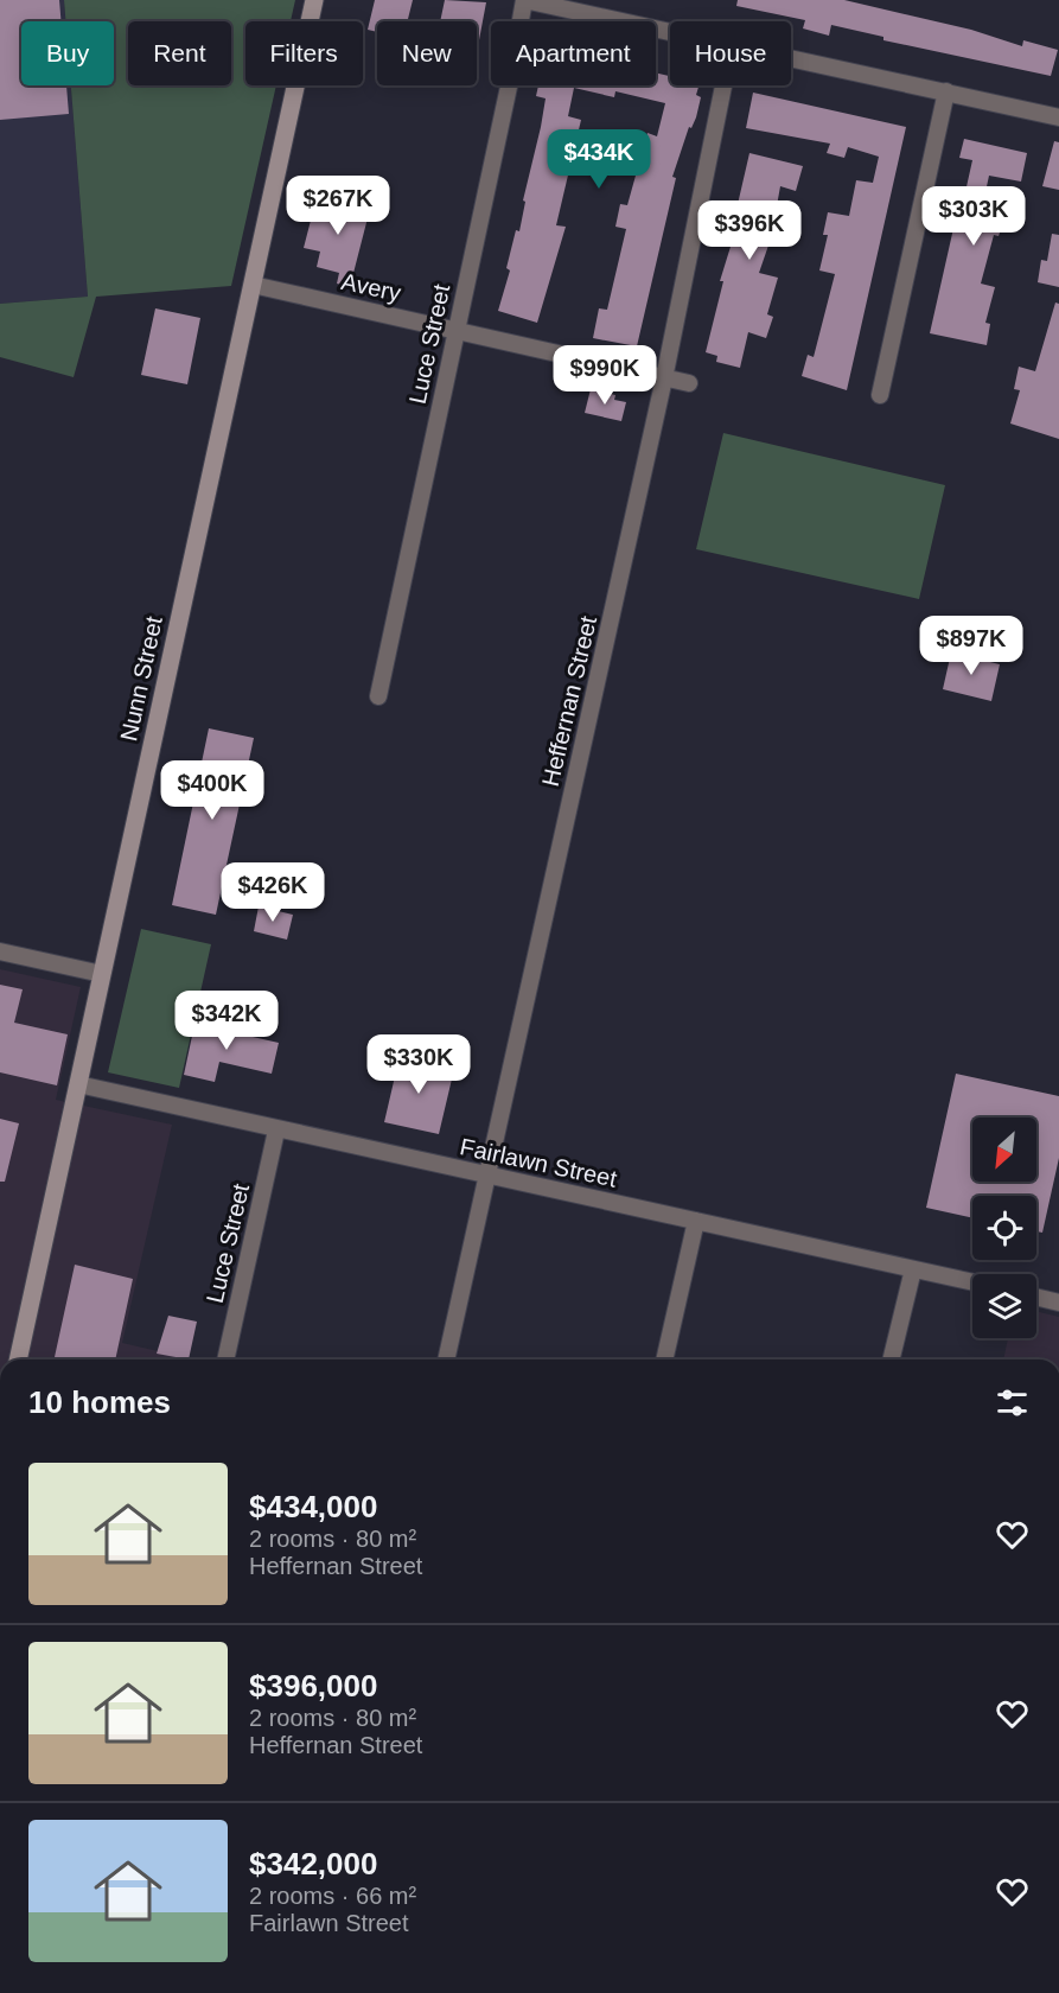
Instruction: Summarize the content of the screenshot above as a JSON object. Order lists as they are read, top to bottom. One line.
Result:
{"streets":{"street":["Avery","Luce Street","Nunn Street","Heffernan Street","Fairlawn Street"]},"crossings":[["Avery","Luce Street"],["Avery","Nunn Street"],["Avery","Heffernan Street"],["Luce Street","Fairlawn Street"],["Nunn Street","Fairlawn Street"],["Heffernan Street","Fairlawn Street"]],"north":"bottom left","page":{"chip":["Buy","Rent","Filters","New","Apartment","House"],"price":["$434K","$267K","$303K","$396K","$990K","$897K","$400K","$426K","$342K","$330K"],"heading":"10 homes","list":[{"name":"$434,000","note":"2 rooms · 80 m² · Heffernan Street"},{"name":"$396,000","note":"2 rooms · 80 m² · Heffernan Street"},{"name":"$342,000","note":"2 rooms · 66 m² · Fairlawn Street"}]}}
